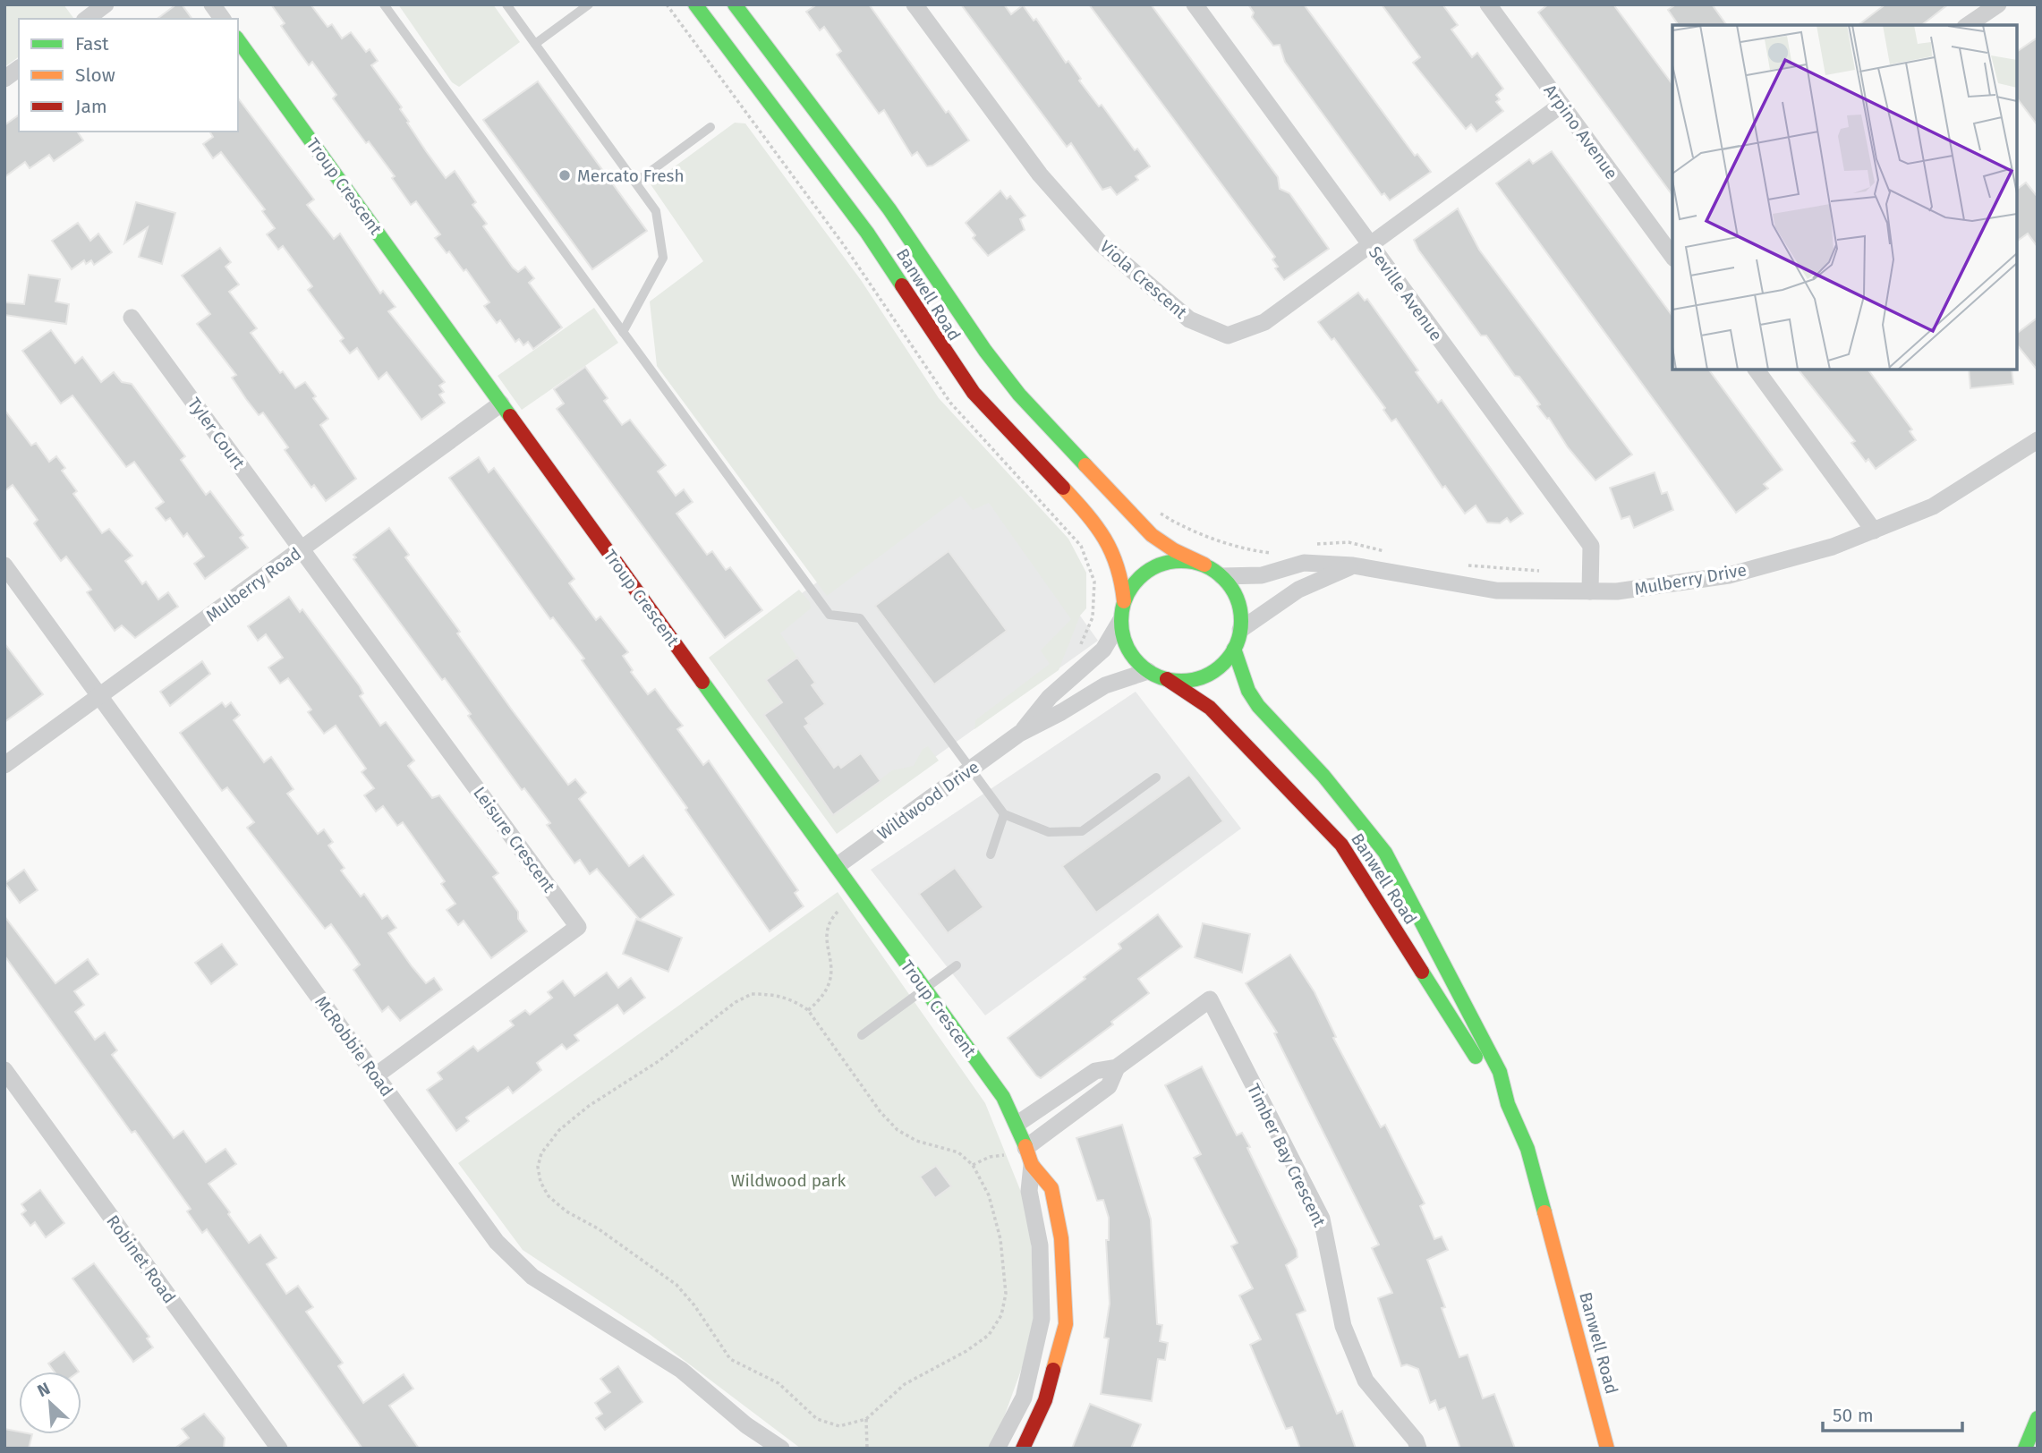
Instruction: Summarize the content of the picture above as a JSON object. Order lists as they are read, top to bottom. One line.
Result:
{"streets":{"main road":["Troup Crescent","Banwell Road"],"street":["Arpino Avenue","Viola Crescent","Seville Avenue","Tyler Court","Mulberry Drive","Mulberry Road","Wildwood Drive","Leisure Crescent","McRobbie Road","Timber Bay Crescent","Robinet Road"]},"crossings":[["Arpino Avenue","Viola Crescent"],["Troup Crescent","Mulberry Road"],["Troup Crescent","Wildwood Drive"],["Troup Crescent","Timber Bay Crescent"],["Viola Crescent","Seville Avenue"],["Seville Avenue","Mulberry Drive"],["Banwell Road","Mulberry Drive"],["Banwell Road","Wildwood Drive"],["Tyler Court","Mulberry Road"],["Tyler Court","Leisure Crescent"],["Mulberry Drive","Wildwood Drive"],["Mulberry Road","Leisure Crescent"],["Mulberry Road","McRobbie Road"],["Leisure Crescent","McRobbie Road"]],"parks":["Wildwood park"],"places":["Mercato Fresh"],"legend":["Fast","Slow","Jam"],"scale_bar":"50 m","north":"top left"}
